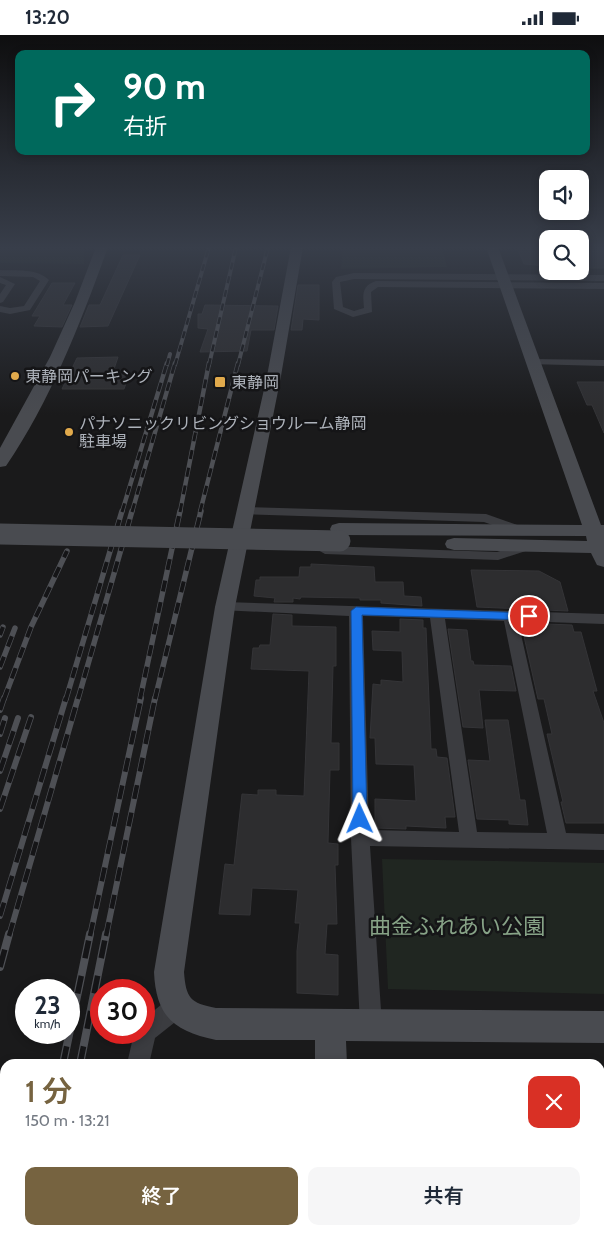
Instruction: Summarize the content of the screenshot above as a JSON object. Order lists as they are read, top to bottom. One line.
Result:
{"parks":["曲金ふれあい公園"],"places":{"other":["東静岡パーキング","パナソニックリビングショウルーム静岡 駐車場"],"transit":["東静岡"]},"page":{"status":"13:20","turn":["90 m","右折"],"speed":"23 km/h","limit":"30","heading":["1 分","150 m · 13:21"],"buttons":["終了","共有"]}}
